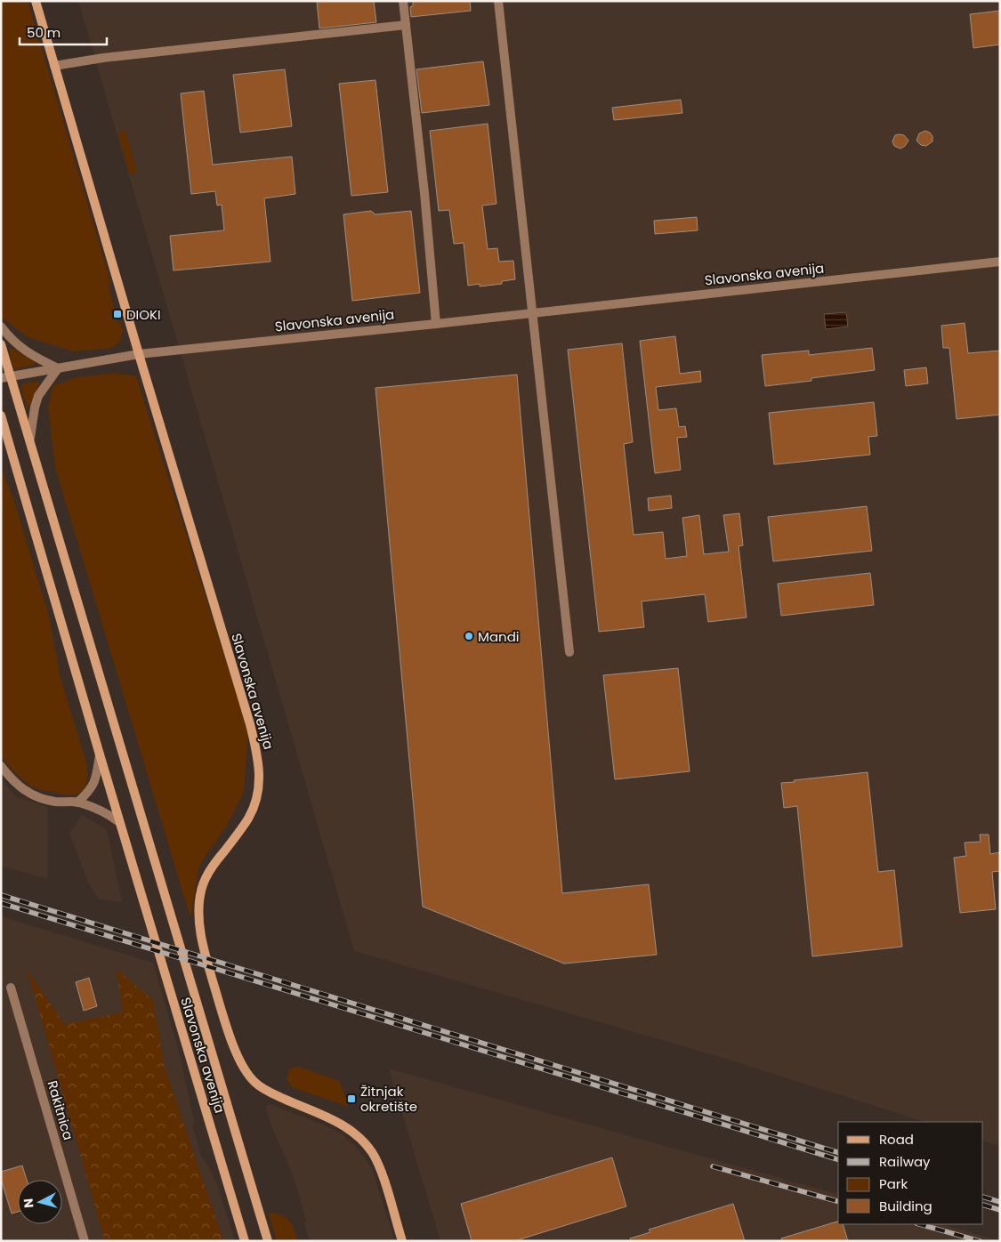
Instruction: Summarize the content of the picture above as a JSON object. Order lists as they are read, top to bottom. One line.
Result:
{"streets":{"main road":["Slavonska avenija"],"street":["Rakitnica"]},"places":{"transit":["DIOKI","Žitnjak okretište"],"other":["Mandi"]},"legend":["Road","Railway","Park","Building"],"scale_bar":"50 m","north":"left"}
